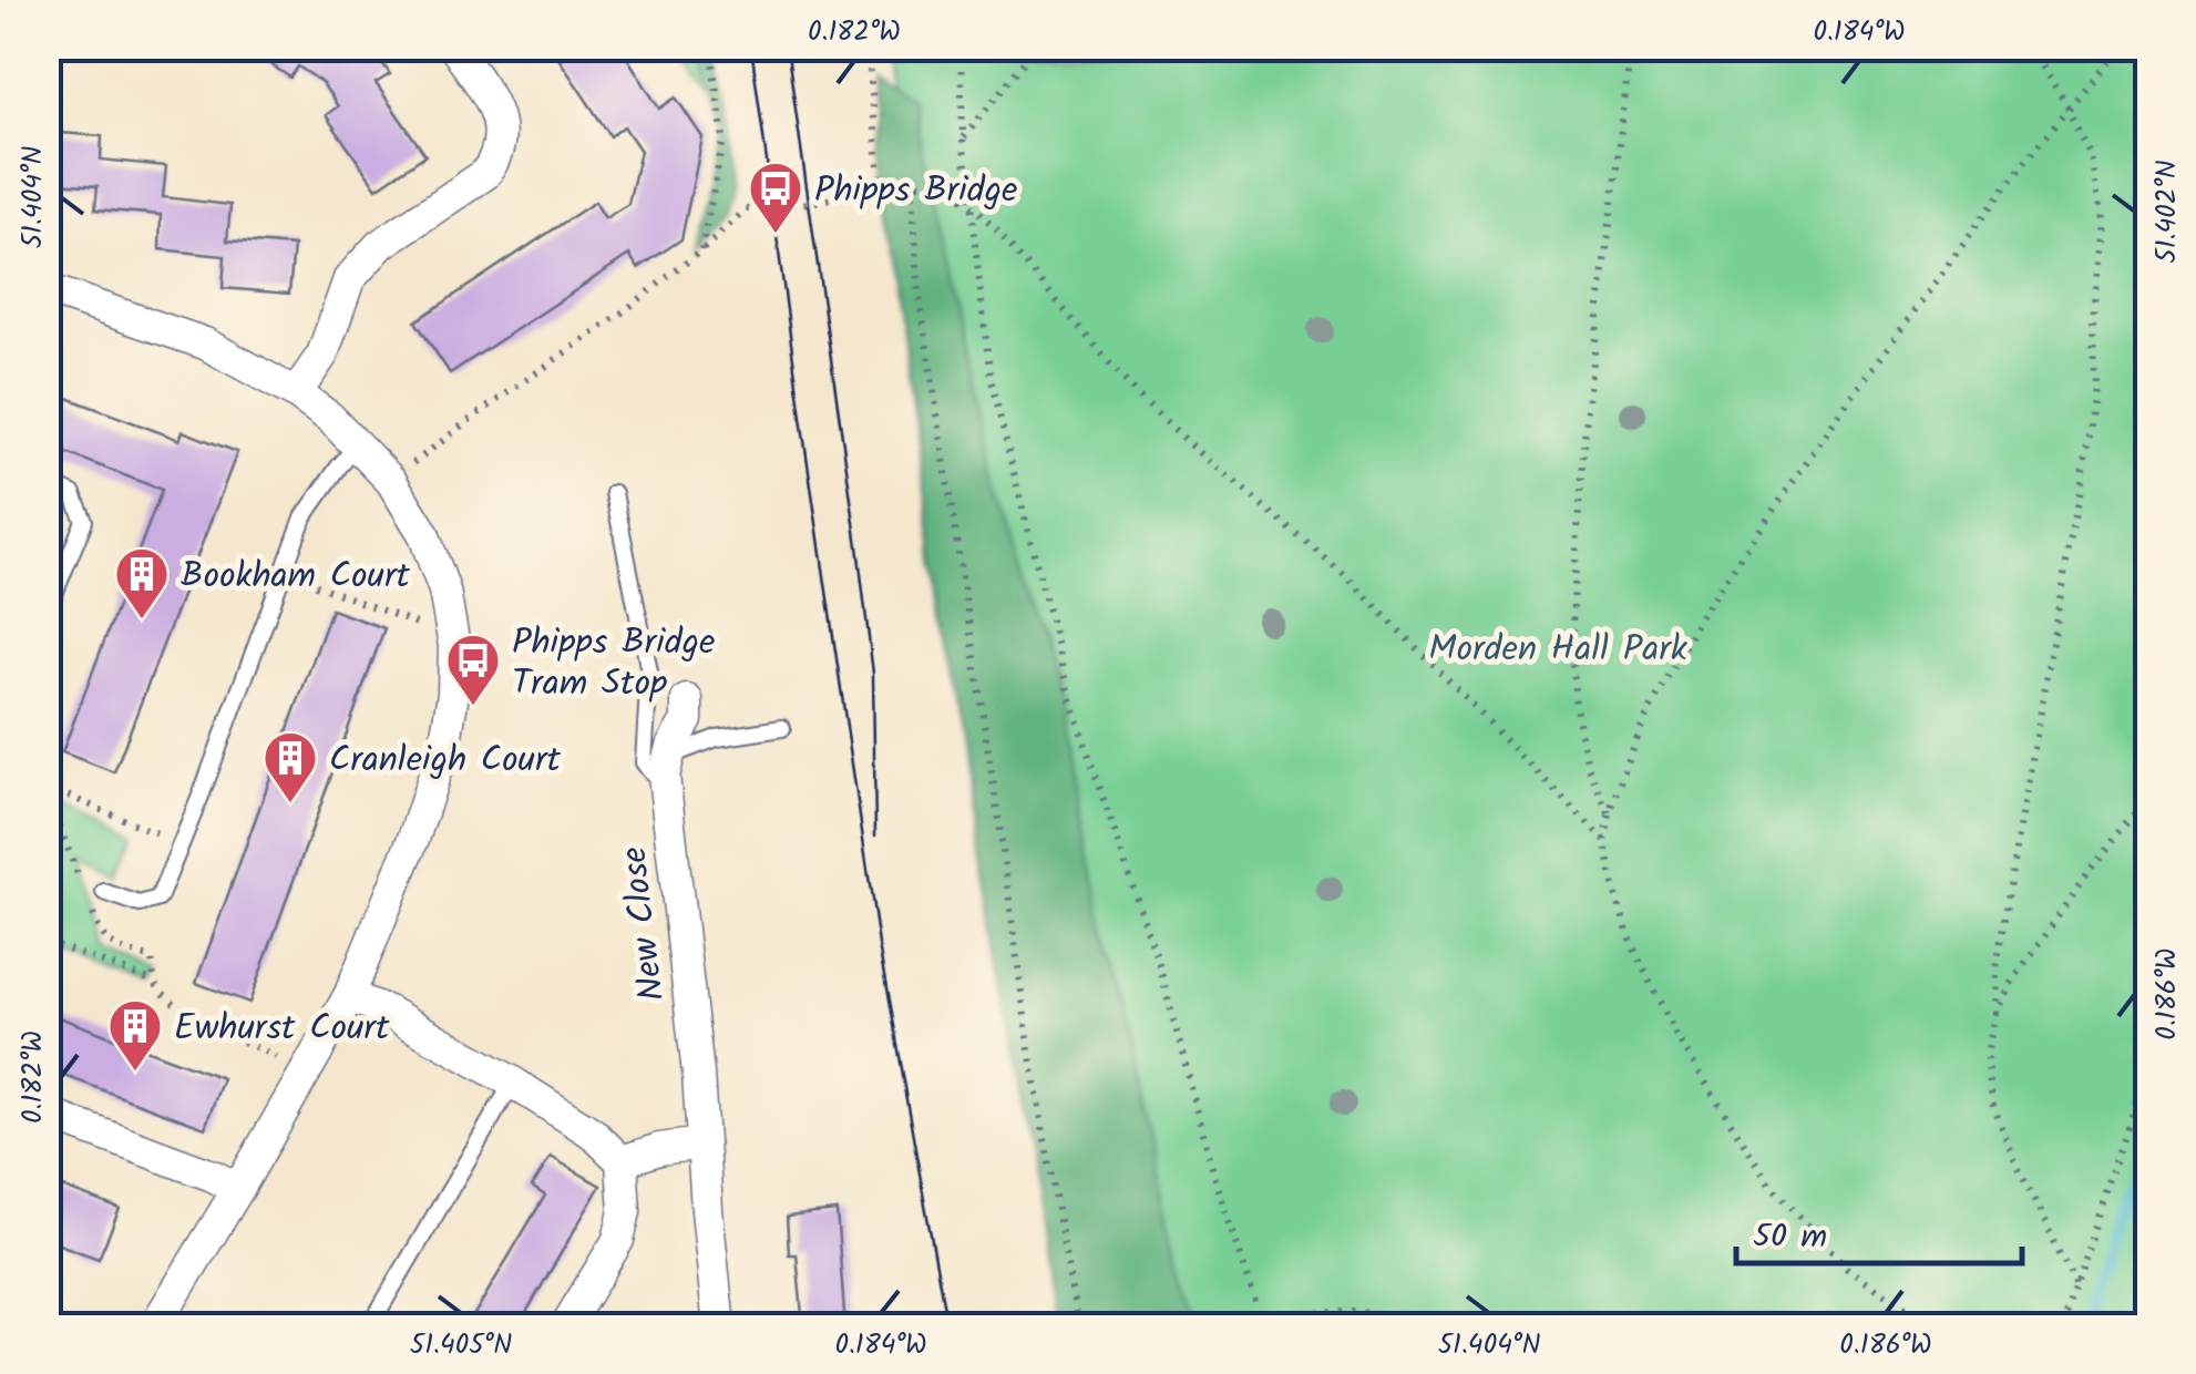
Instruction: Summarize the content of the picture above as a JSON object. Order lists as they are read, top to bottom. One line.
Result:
{"streets":{"street":["New Close"]},"parks":["Morden Hall Park"],"places":{"bus stop":["Phipps Bridge","Phipps Bridge Tram Stop"],"building":["Bookham Court","Cranleigh Court","Ewhurst Court"]},"scale_bar":"50 m","coordinates":["0.182°W","0.184°W","51.404°N","51.402°N","0.186°W","51.405°N"]}
